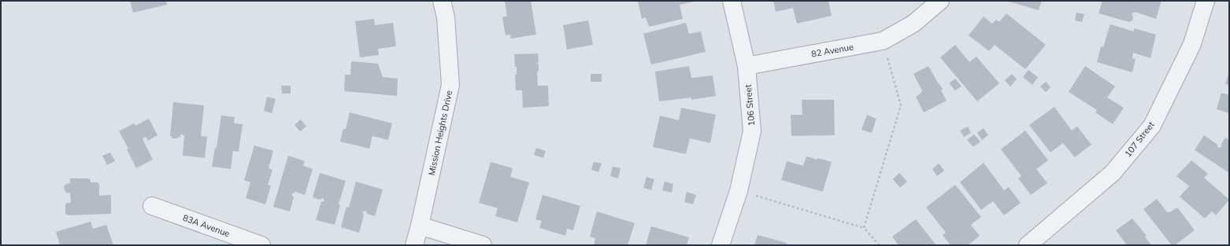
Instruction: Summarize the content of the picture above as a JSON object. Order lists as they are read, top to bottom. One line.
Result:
{"streets":{"street":["82 Avenue","106 Street","Mission Heights Drive","107 Street","83A Avenue"]},"crossings":[["82 Avenue","106 Street"]]}
